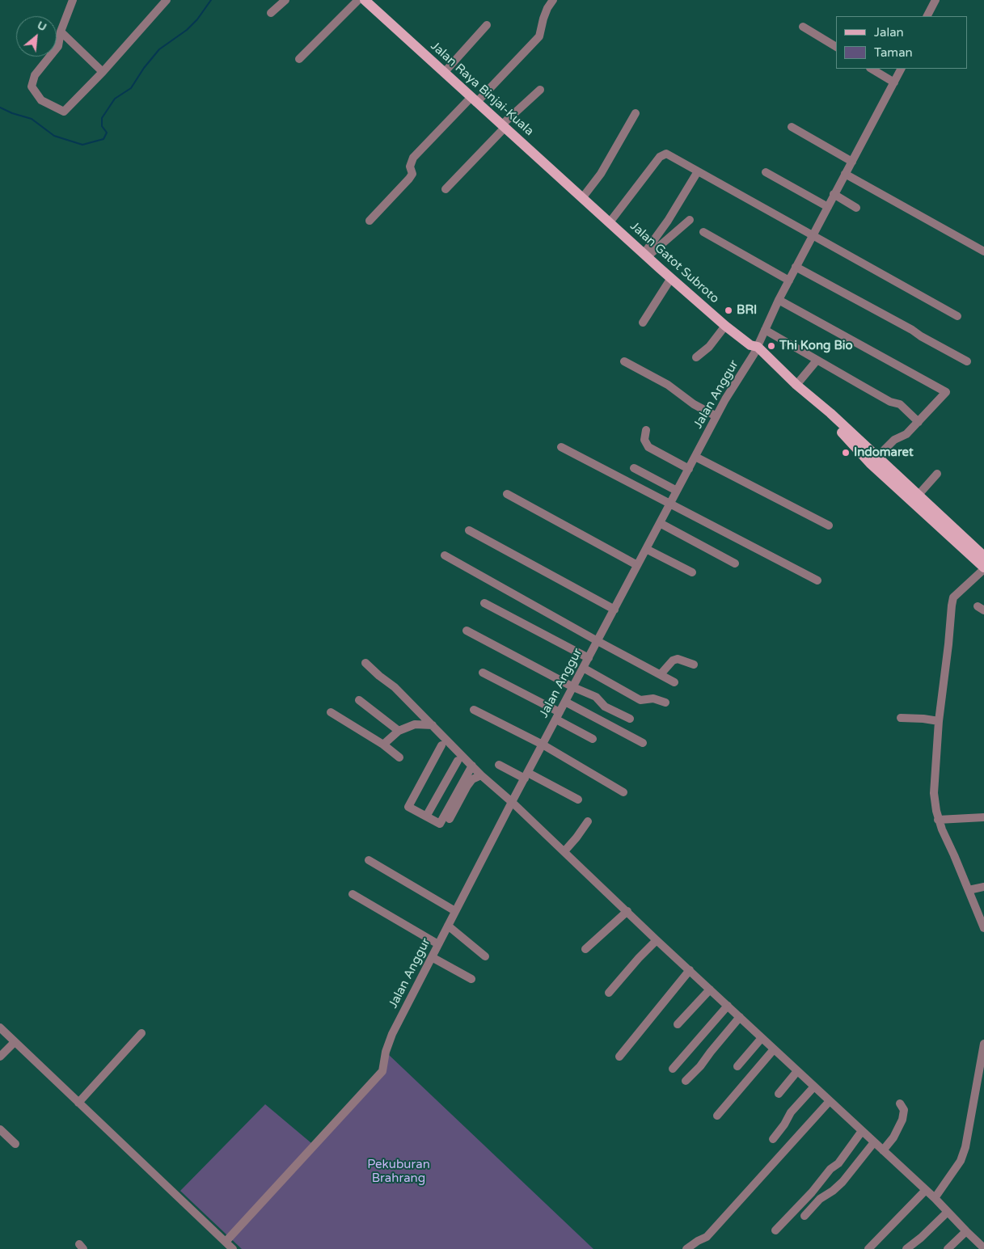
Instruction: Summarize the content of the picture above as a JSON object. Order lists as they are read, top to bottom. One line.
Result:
{"streets":{"main road":["Jalan Raya Binjai-Kuala","Jalan Gatot Subroto"],"street":["Jalan Anggur"]},"crossings":[["Jalan Raya Binjai-Kuala","Jalan Gatot Subroto"],["Jalan Gatot Subroto","Jalan Anggur"]],"parks":["Pekuburan Brahrang"],"places":["BRI","Thi Kong Bio","Indomaret"],"legend":["Jalan","Taman"],"north":"top right"}
